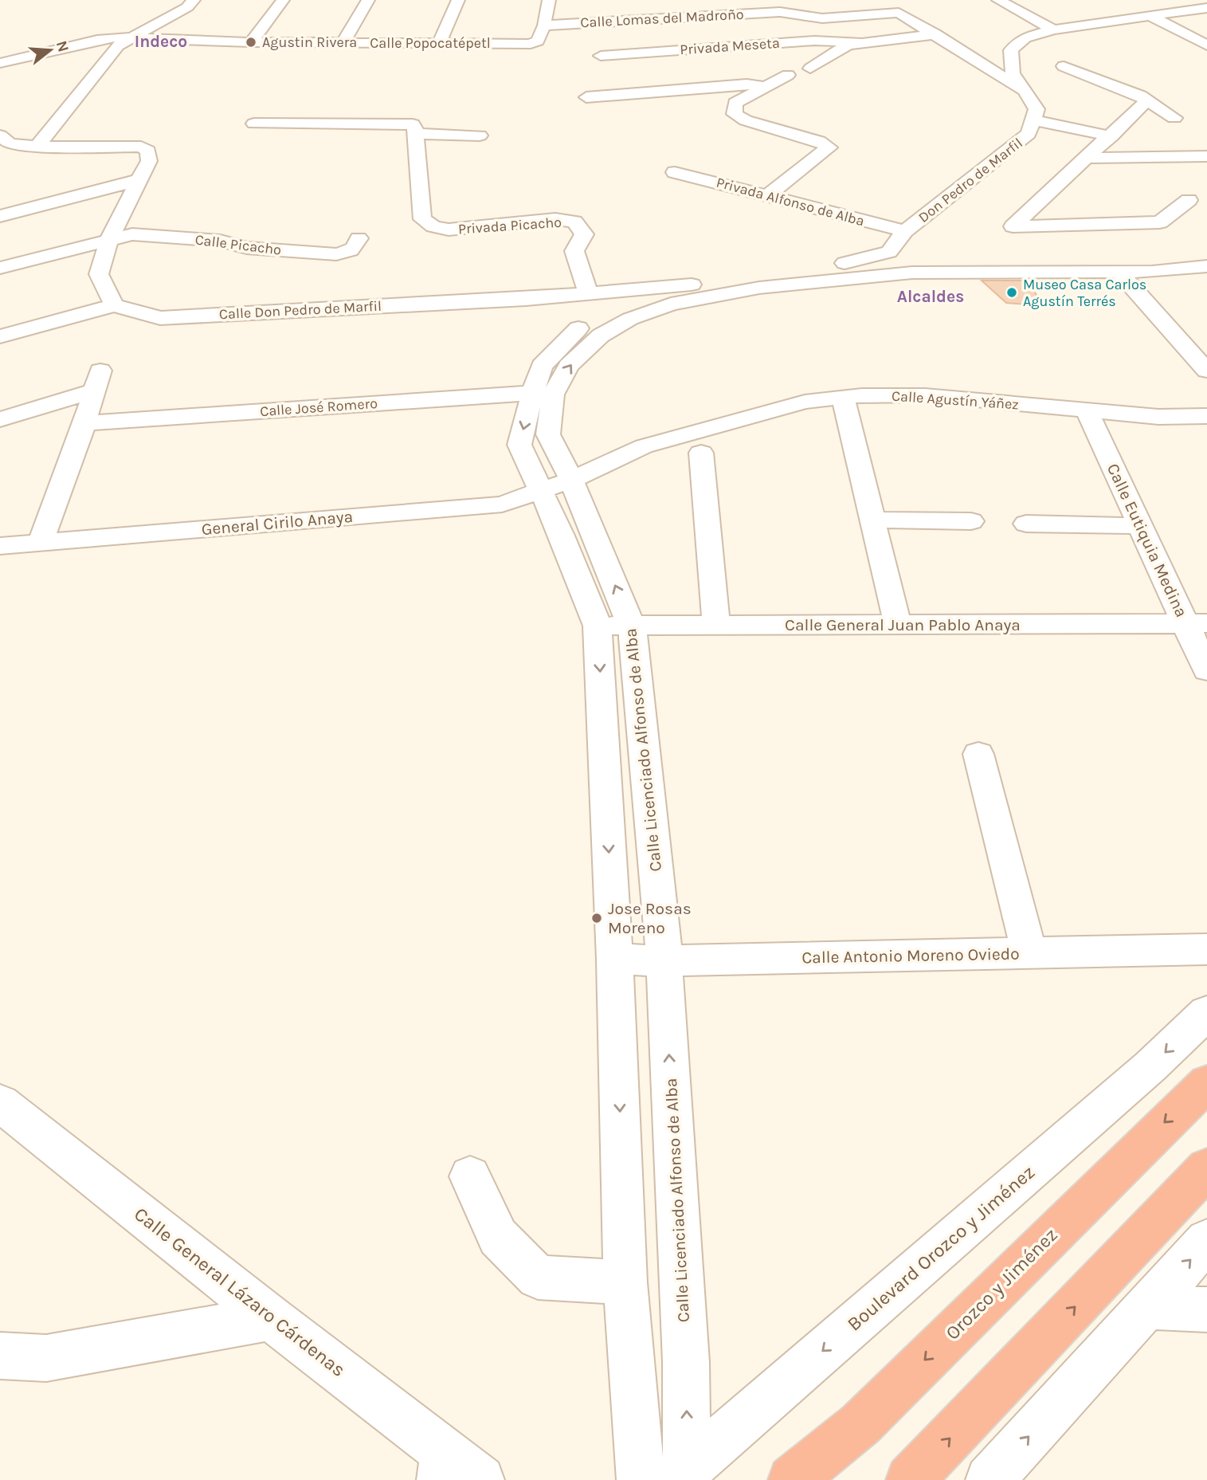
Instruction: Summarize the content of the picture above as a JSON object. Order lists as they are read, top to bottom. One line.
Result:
{"streets":{"highway":["Orozco y Jiménez"],"street":["Calle Lomas del Madroño","Calle Popocatépetl","Privada Meseta","Don Pedro de Marfil","Privada Alfonso de Alba","Privada Picacho","Calle Picacho","Calle Don Pedro de Marfil","Calle Agustín Yáñez","Calle José Romero","General Cirilo Anaya","Calle Eutiquia Medina","Calle General Juan Pablo Anaya","Calle Licenciado Alfonso de Alba","Calle Antonio Moreno Oviedo","Boulevard Orozco y Jiménez","Calle General Lázaro Cárdenas"]},"crossings":[["Calle Lomas del Madroño","Calle Popocatépetl"],["Calle Lomas del Madroño","Don Pedro de Marfil"],["Don Pedro de Marfil","Privada Alfonso de Alba"],["Privada Picacho","Calle Don Pedro de Marfil"],["Calle Don Pedro de Marfil","Calle Licenciado Alfonso de Alba"],["Calle Agustín Yáñez","General Cirilo Anaya"],["Calle Agustín Yáñez","Calle Eutiquia Medina"],["Calle Agustín Yáñez","Calle Licenciado Alfonso de Alba"],["Calle José Romero","Calle Licenciado Alfonso de Alba"],["General Cirilo Anaya","Calle Licenciado Alfonso de Alba"],["Calle Eutiquia Medina","Calle General Juan Pablo Anaya"],["Calle General Juan Pablo Anaya","Calle Licenciado Alfonso de Alba"],["Calle Licenciado Alfonso de Alba","Calle Antonio Moreno Oviedo"],["Calle Licenciado Alfonso de Alba","Boulevard Orozco y Jiménez"]],"districts":["Indeco","Alcaldes"],"places":["Agustin Rivera","Museo Casa Carlos Agustín Terrés","Jose Rosas Moreno"],"north":"right"}
